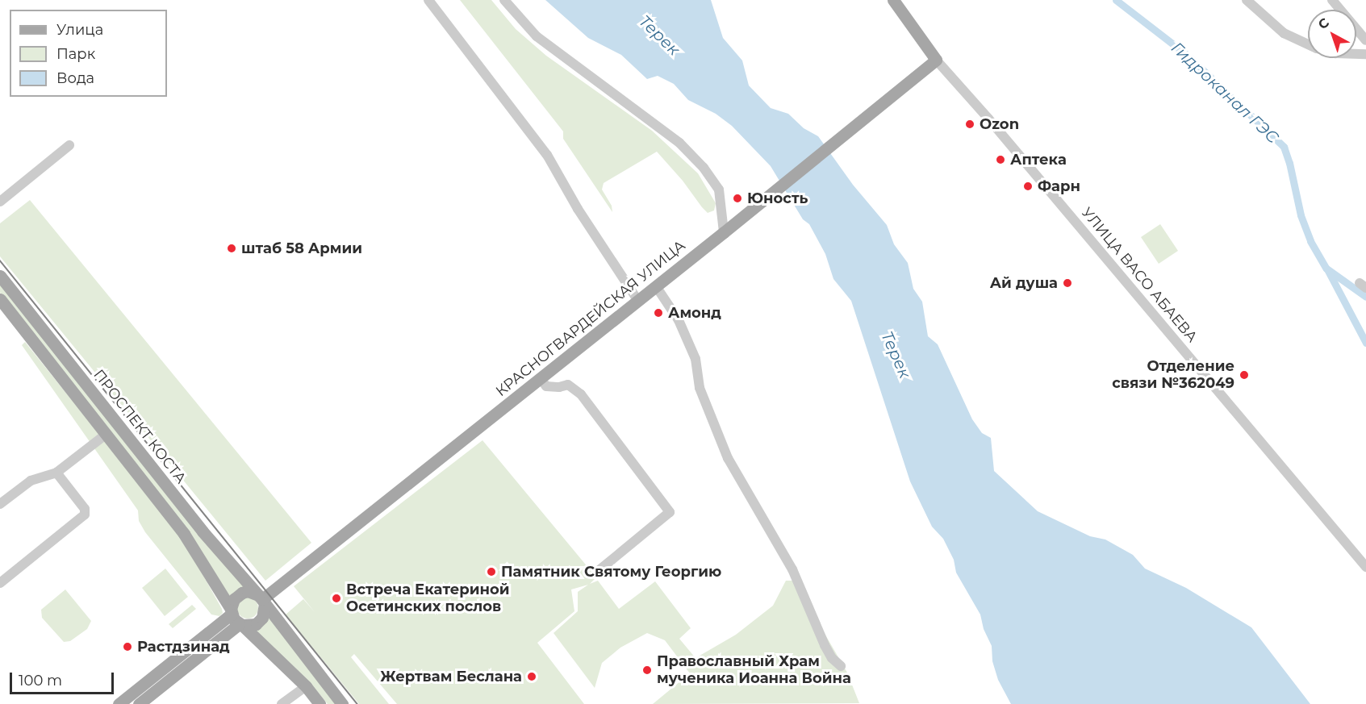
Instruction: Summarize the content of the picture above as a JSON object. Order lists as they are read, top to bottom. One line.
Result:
{"streets":{"main road":["УЛИЦА ВАСО АБАЕВА","КРАСНОГВАРДЕЙСКАЯ УЛИЦА","ПРОСПЕКТ КОСТА"]},"crossings":[["УЛИЦА ВАСО АБАЕВА","КРАСНОГВАРДЕЙСКАЯ УЛИЦА"],["КРАСНОГВАРДЕЙСКАЯ УЛИЦА","ПРОСПЕКТ КОСТА"]],"water":["Терек","Гидроканал ГЭС"],"places":["Ozon","Аптека","Фарн","Юность","штаб 58 Армии","Ай душа","Амонд","Отделение связи №362049","Памятник Святому Георгию","Встреча Екатериной Осетинских послов","Растдзинад","Православный Храм мученика Иоанна Война","Жертвам Беслана"],"legend":["Улица","Парк","Вода"],"scale_bar":"100 m","north":"top left"}
